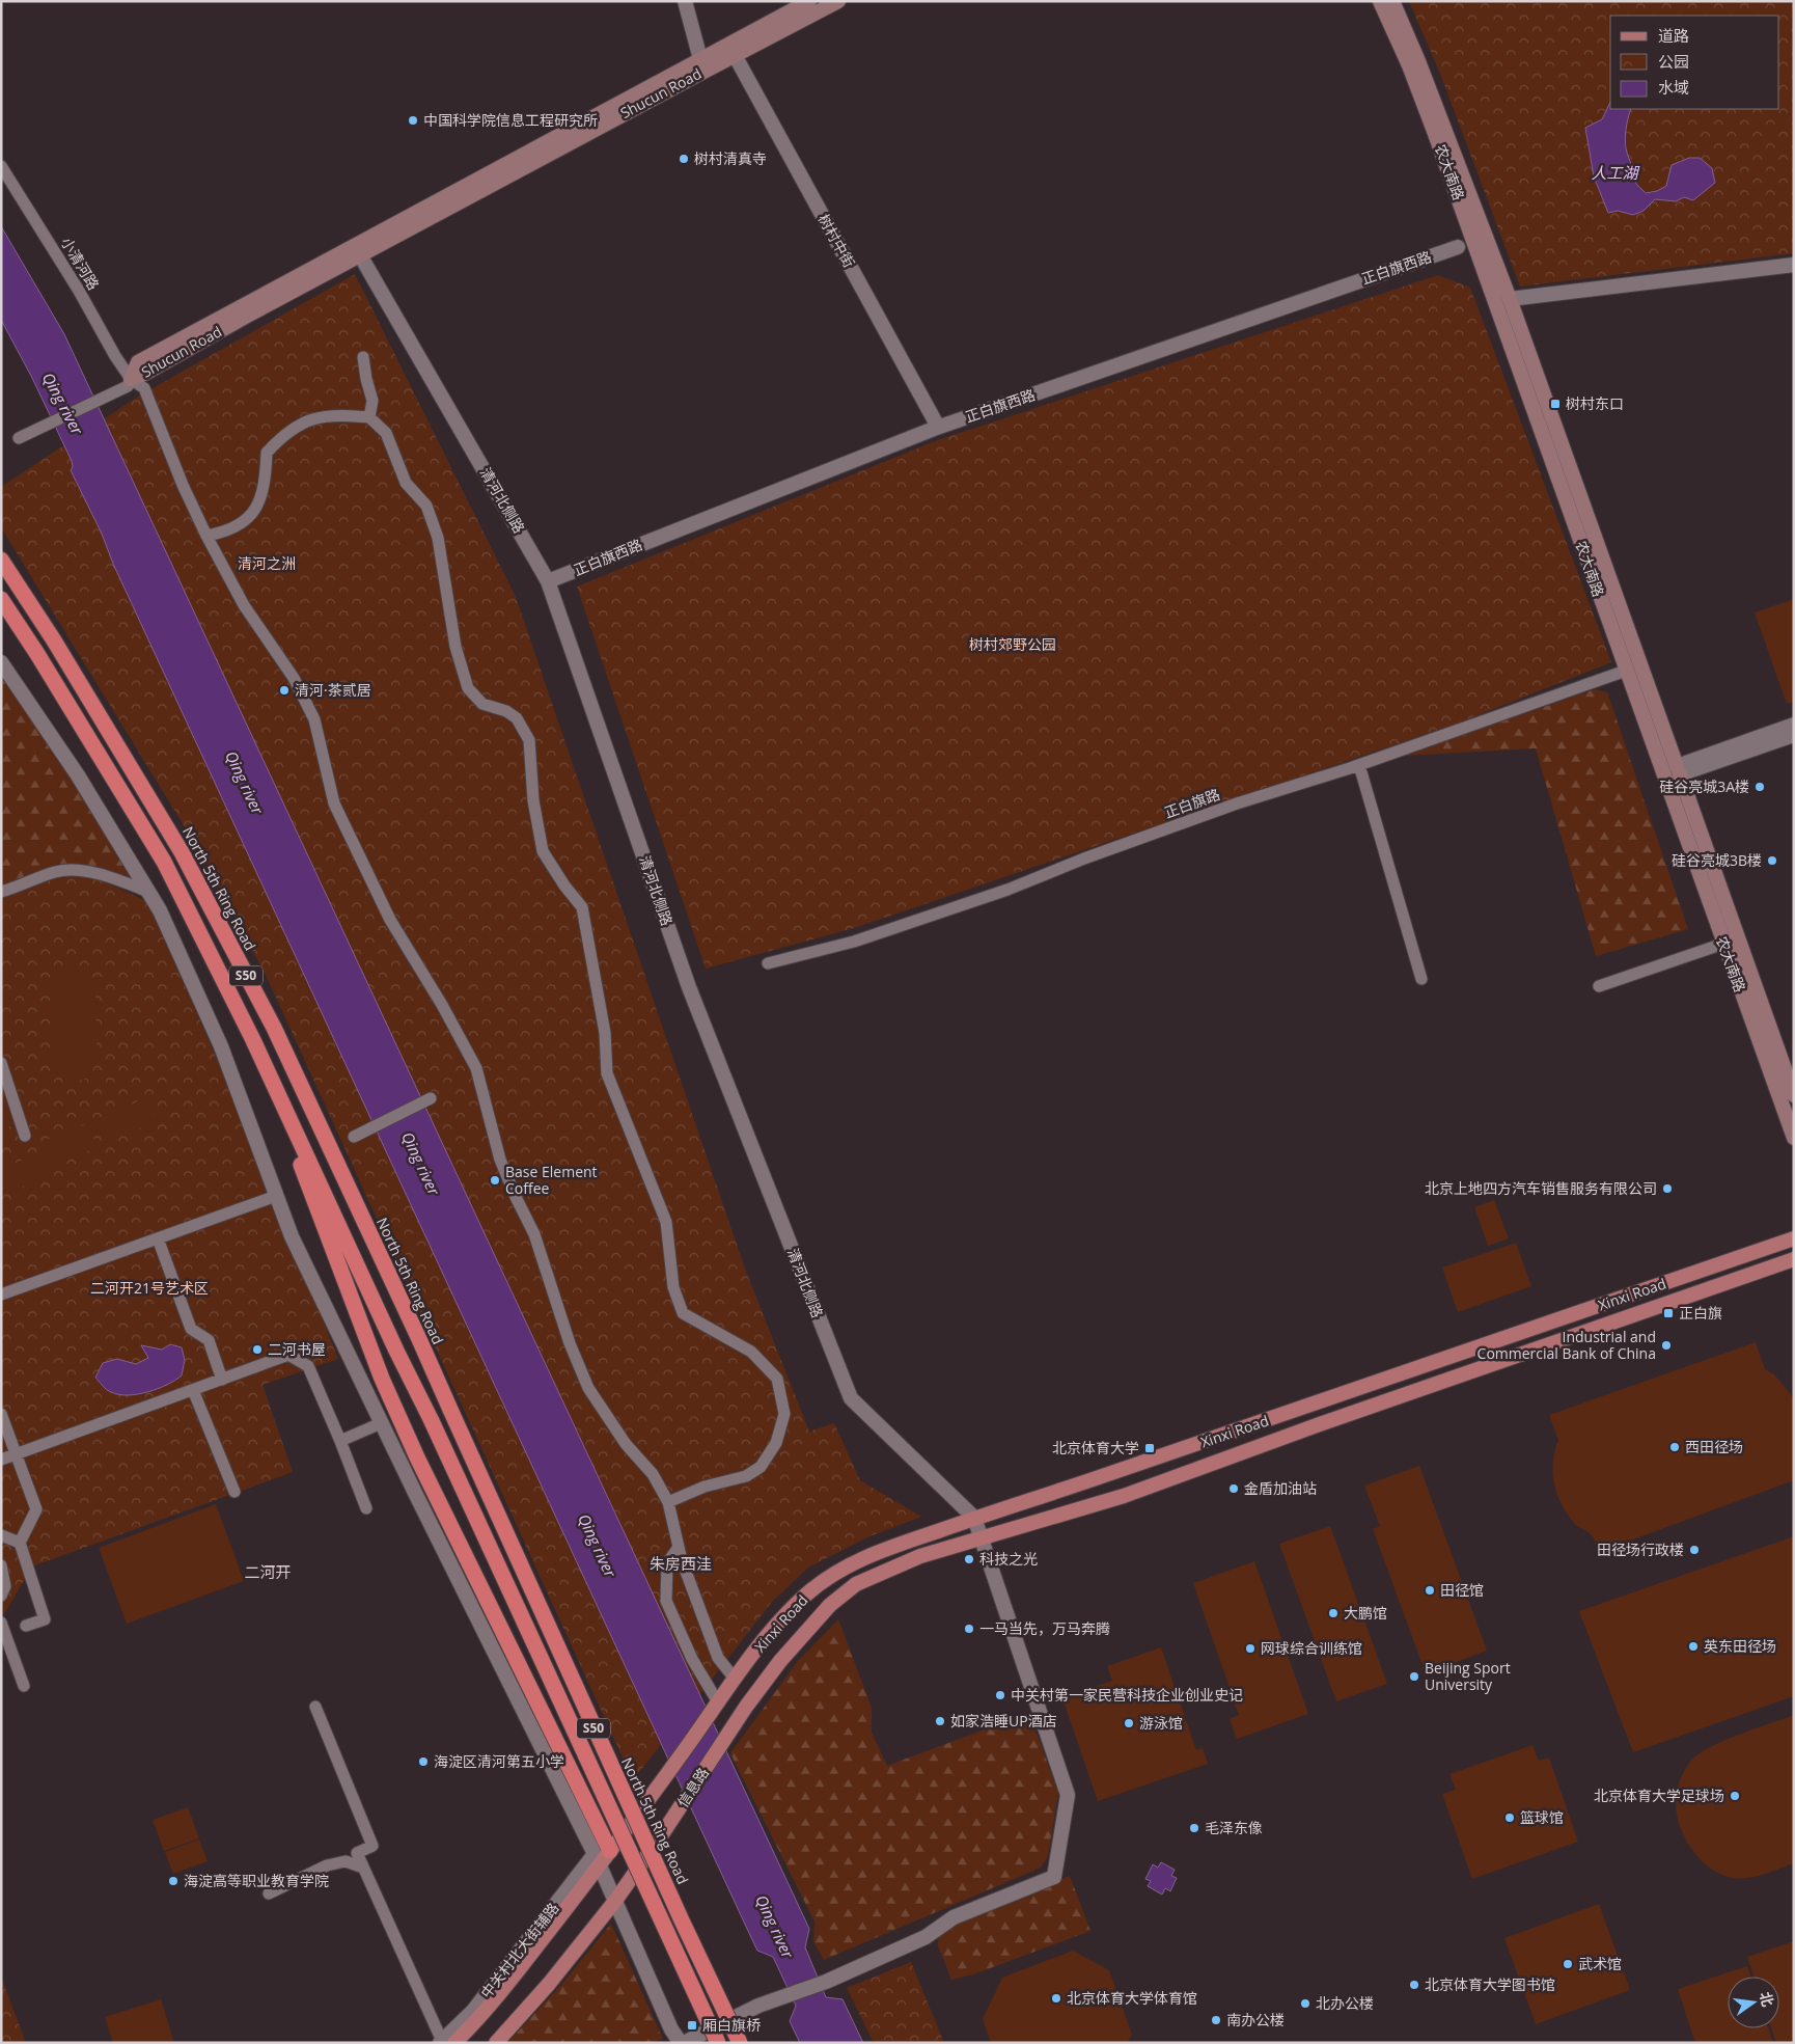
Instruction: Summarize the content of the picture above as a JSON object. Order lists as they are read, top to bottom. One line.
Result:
{"streets":{"highway":["North 5th Ring Road","S50"],"main road":["Shucun Road","农大南路","Xinxi Road","信息路"],"street":["树村中街","小清河路","正白旗西路","清河北侧路","正白旗路"]},"crossings":[["Shucun Road","树村中街"],["Shucun Road","小清河路"],["Shucun Road","清河北侧路"],["农大南路","正白旗路"],["树村中街","正白旗西路"],["小清河路","Xinxi Road"],["正白旗西路","清河北侧路"],["清河北侧路","Xinxi Road"],["Xinxi Road","信息路"]],"districts":["朱房西洼","二河开"],"water":["人工湖","Qing river"],"parks":["清河之洲","树村郊野公园","二河开21号艺术区"],"places":{"other":["中国科学院信息工程研究所","树村清真寺","清河·茶贰居","硅谷亮城3A楼","硅谷亮城3B楼","Base Element Coffee","北京上地四方汽车销售服务有限公司","Industrial and Commercial Bank of China","二河书屋","西田径场","金盾加油站","田径场行政楼","科技之光","田径馆","大鹏馆","一马当先，万马奔腾","英东田径场","网球综合训练馆","Beijing Sport University","中关村第一家民营科技企业创业史记","如家浩睡UP酒店","游泳馆","海淀区清河第五小学","北京体育大学足球场","篮球馆","毛泽东像","海淀高等职业教育学院","武术馆","北京体育大学图书馆","北京体育大学体育馆","北办公楼","南办公楼"],"transit":["树村东口","正白旗","北京体育大学","厢白旗桥"]},"legend":["道路","公园","水域"],"north":"right"}
